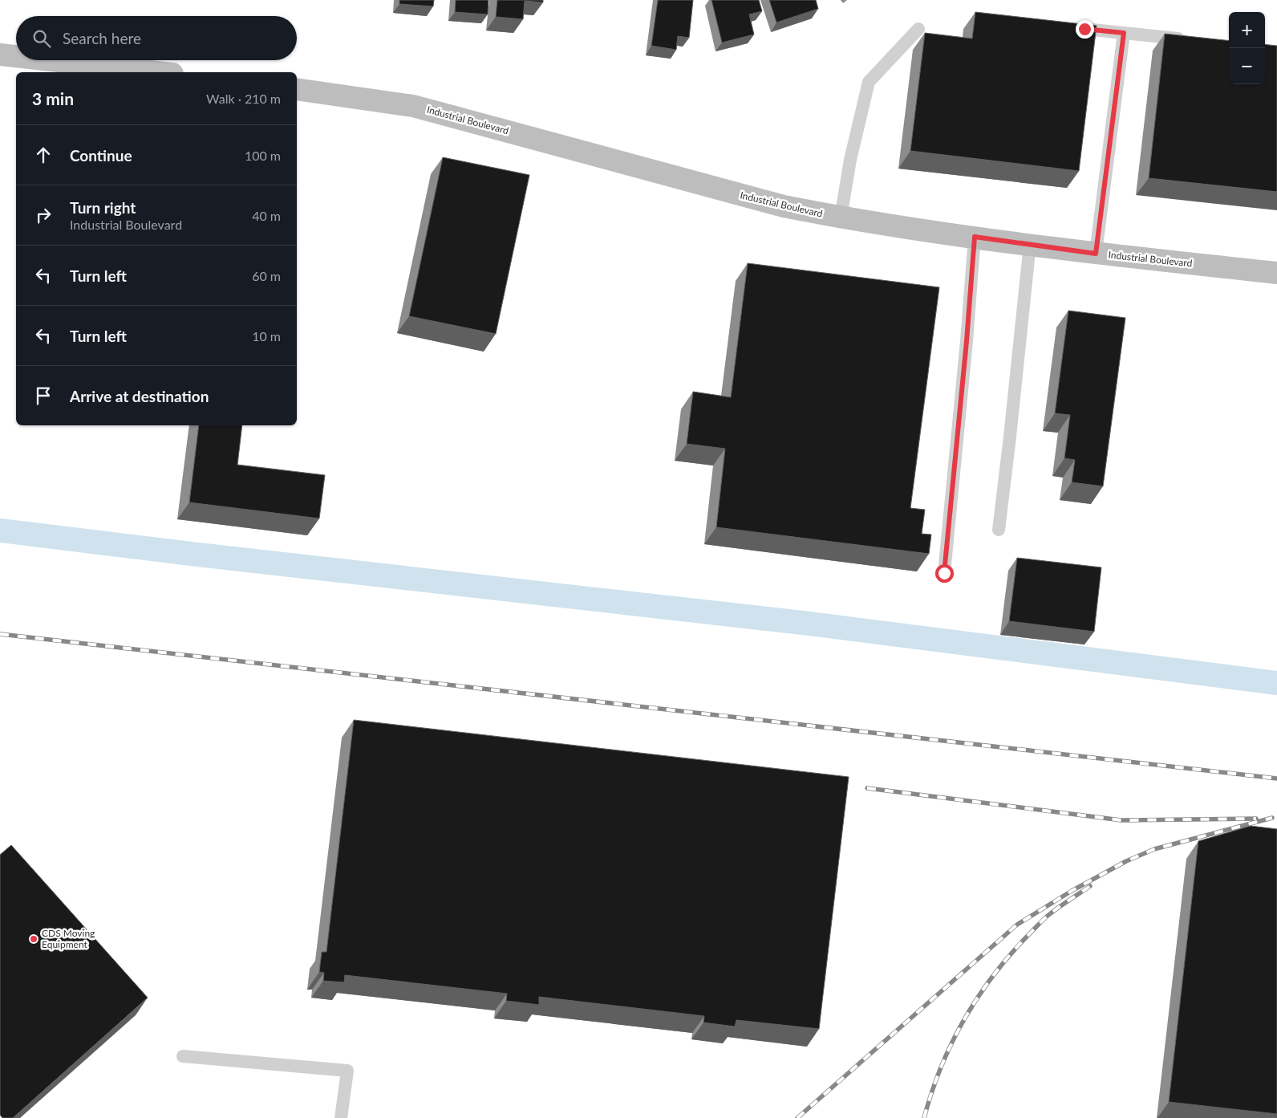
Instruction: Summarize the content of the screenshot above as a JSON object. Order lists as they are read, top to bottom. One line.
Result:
{"streets":{"main road":["Industrial Boulevard"]},"places":["CDS Moving Equipment"],"page":{"map_buttons":["+","−"],"search":"Search here","heading":["3 min","Walk · 210 m"],"list":[["Continue","100 m"],["Turn right","Industrial Boulevard","40 m"],["Turn left","60 m"],["Turn left","10 m"],"Arrive at destination"]}}
